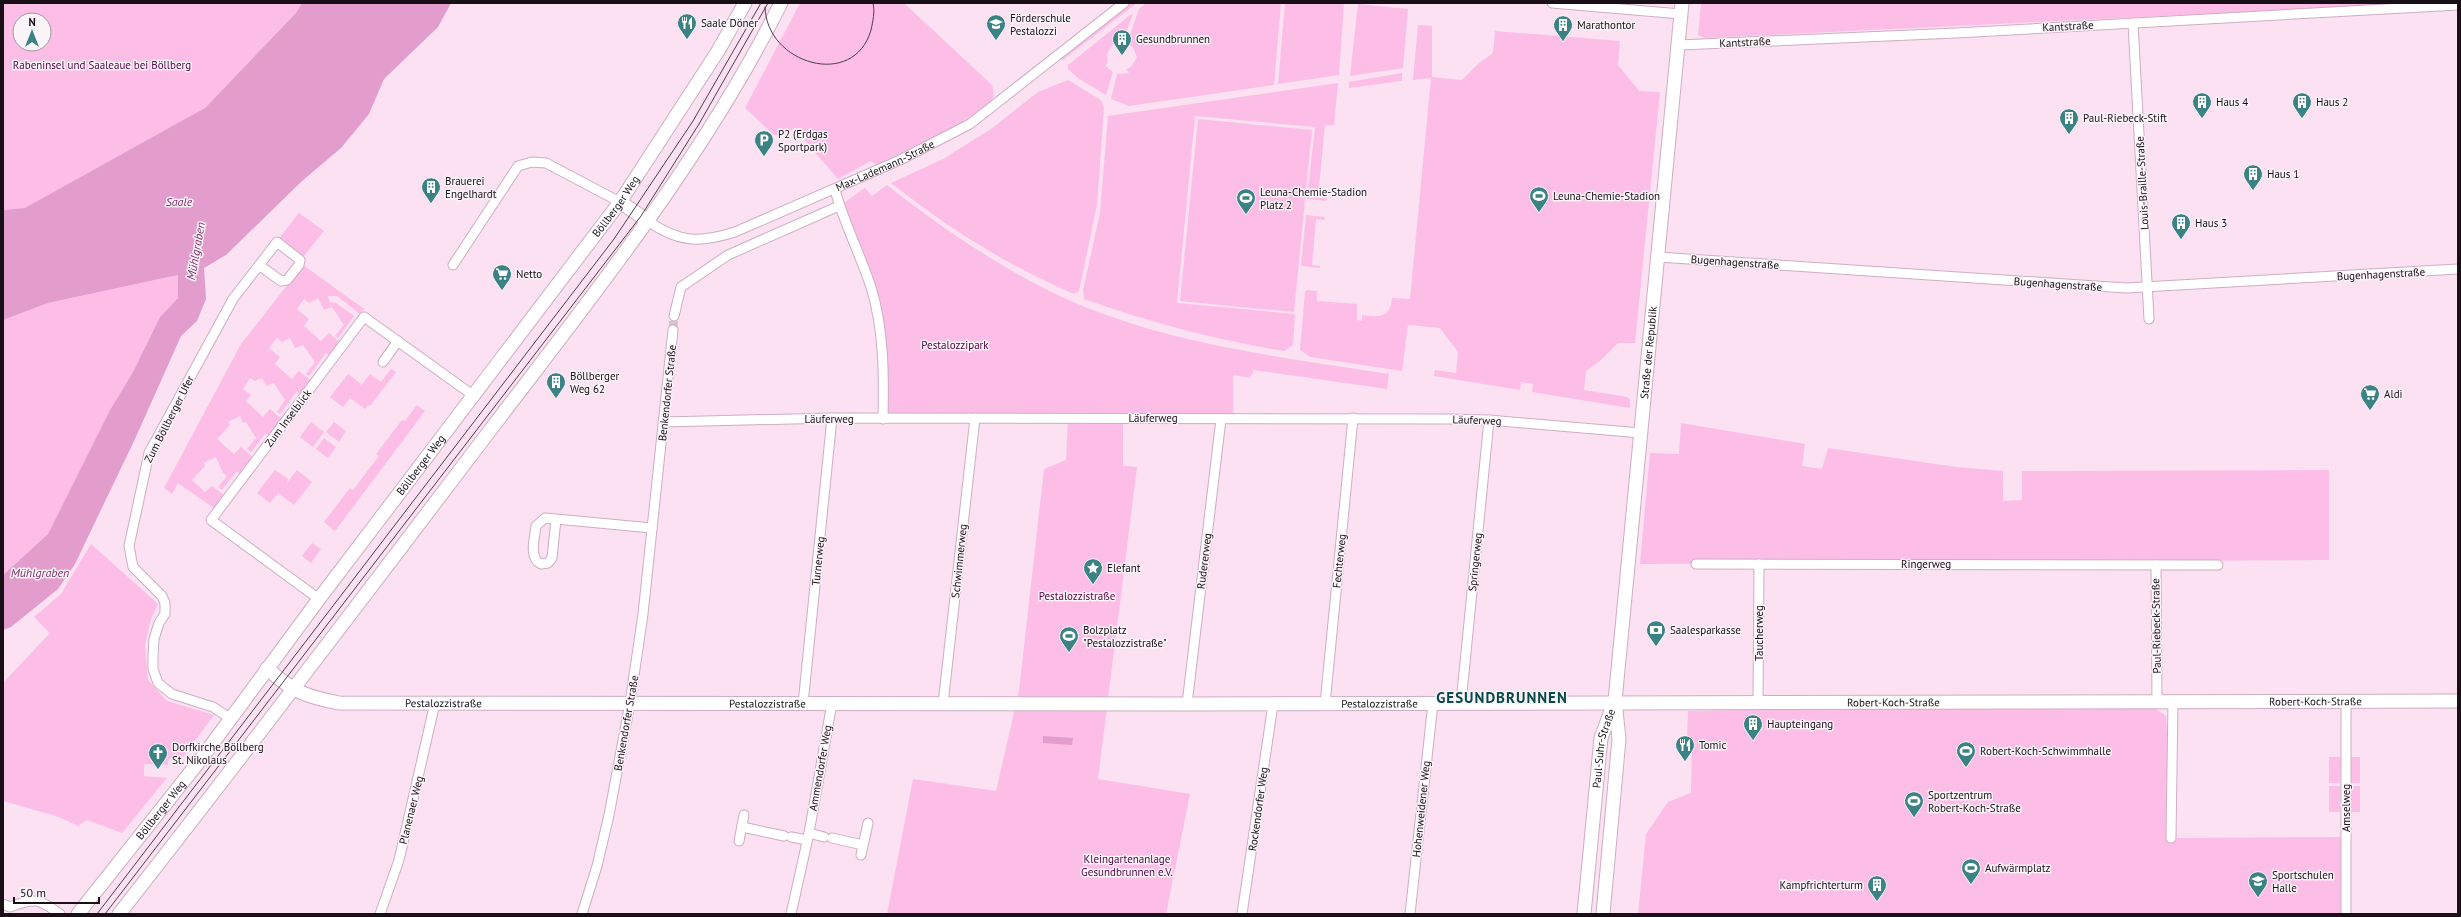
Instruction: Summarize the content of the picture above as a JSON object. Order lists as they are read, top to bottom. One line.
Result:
{"streets":{"street":["Kantstraße","Max-Lademann-Straße","Louis-Braille-Straße","Böllberger Weg","Bugenhagenstraße","Straße der Republik","Benkendorfer Straße","Zum Inselblick","Läuferweg","Zum Böllberger Ufer","Turnerweg","Schwimmerweg","Rudererweg","Fechterweg","Springerweg","Ringerweg","Paul-Riebeck-Straße","Taucherweg","Robert-Koch-Straße","Pestalozzistraße","Paul-Suhr-Straße","Ammendorfer Weg","Amselweg","Rockendorfer Weg","Hohenweidener Weg","Planenaer Weg"]},"crossings":[["Kantstraße","Louis-Braille-Straße"],["Kantstraße","Straße der Republik"],["Max-Lademann-Straße","Böllberger Weg"],["Louis-Braille-Straße","Bugenhagenstraße"],["Böllberger Weg","Zum Inselblick"],["Böllberger Weg","Zum Böllberger Ufer"],["Böllberger Weg","Pestalozzistraße"],["Bugenhagenstraße","Straße der Republik"],["Straße der Republik","Läuferweg"],["Straße der Republik","Robert-Koch-Straße"],["Straße der Republik","Pestalozzistraße"],["Straße der Republik","Paul-Suhr-Straße"],["Benkendorfer Straße","Läuferweg"],["Benkendorfer Straße","Pestalozzistraße"],["Läuferweg","Turnerweg"],["Läuferweg","Schwimmerweg"],["Läuferweg","Rudererweg"],["Läuferweg","Fechterweg"],["Läuferweg","Springerweg"],["Turnerweg","Pestalozzistraße"],["Schwimmerweg","Pestalozzistraße"],["Rudererweg","Pestalozzistraße"],["Fechterweg","Pestalozzistraße"],["Springerweg","Pestalozzistraße"],["Ringerweg","Paul-Riebeck-Straße"],["Ringerweg","Taucherweg"],["Paul-Riebeck-Straße","Robert-Koch-Straße"],["Taucherweg","Robert-Koch-Straße"],["Robert-Koch-Straße","Pestalozzistraße"],["Robert-Koch-Straße","Paul-Suhr-Straße"],["Robert-Koch-Straße","Amselweg"],["Pestalozzistraße","Paul-Suhr-Straße"],["Pestalozzistraße","Ammendorfer Weg"],["Pestalozzistraße","Rockendorfer Weg"],["Pestalozzistraße","Hohenweidener Weg"],["Pestalozzistraße","Planenaer Weg"]],"districts":["GESUNDBRUNNEN"],"water":["Saale","Mühlgraben"],"parks":["Rabeninsel und Saaleaue bei Böllberg","Pestalozzipark","Pestalozzistraße","Kleingartenanlage Gesundbrunnen e.V."],"places":{"restaurant":["Saale Döner","Tomic"],"school or university":["Förderschule Pestalozzi","Sportschulen Halle"],"building":["Marathontor","Gesundbrunnen","Haus 4","Haus 2","Paul-Riebeck-Stift","Haus 1","Brauerei Engelhardt","Haus 3","Böllberger Weg 62","Haupteingang","Kampfrichterturm"],"parking":["P2 (Erdgas Sportpark)"],"sports":["Leuna-Chemie-Stadion","Leuna-Chemie-Stadion Platz 2","Bolzplatz \"Pestalozzistraße\"","Robert-Koch-Schwimmhalle","Sportzentrum Robert-Koch-Straße","Aufwärmplatz"],"supermarket":["Netto","Aldi"],"place":["Elefant"],"bank":["Saalesparkasse"],"church":["Dorfkirche Böllberg St. Nikolaus"]},"scale_bar":"50 m","north":"top"}
